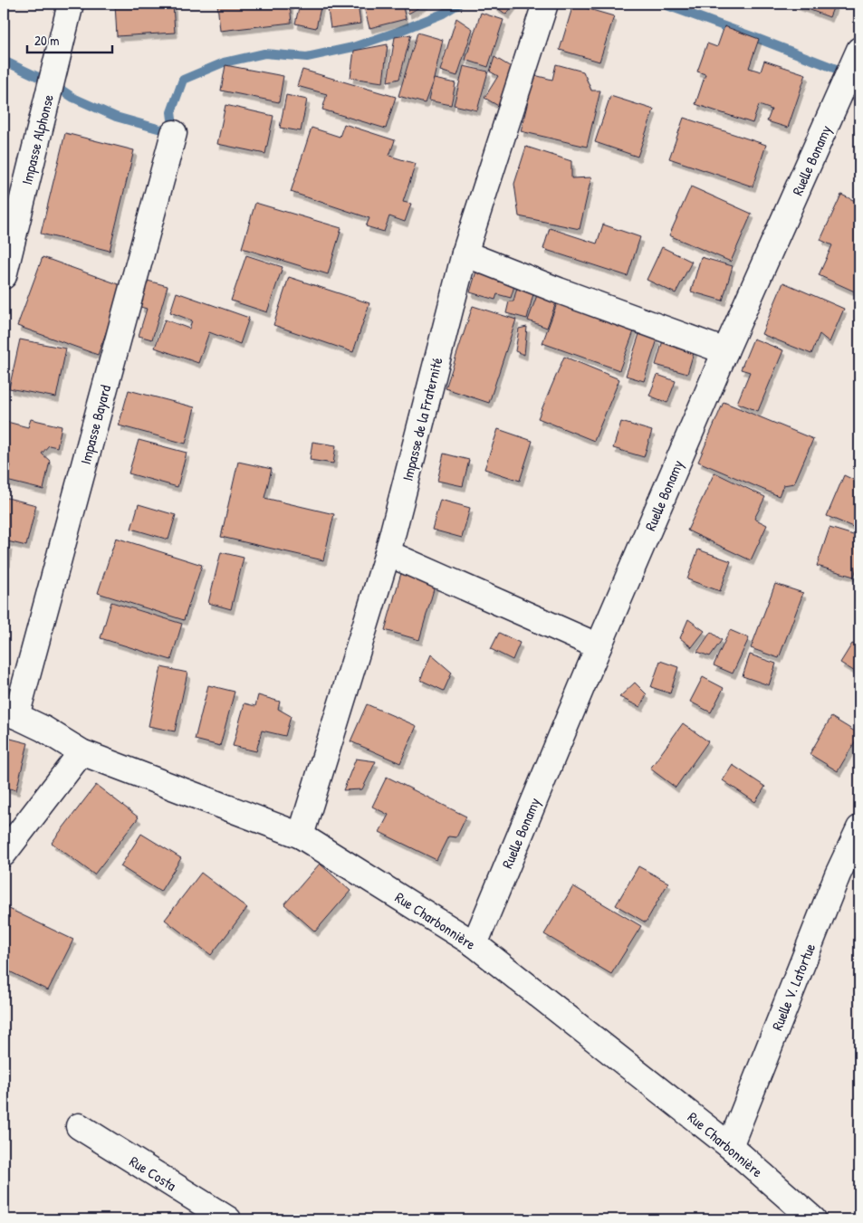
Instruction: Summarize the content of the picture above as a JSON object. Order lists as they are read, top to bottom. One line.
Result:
{"streets":{"street":["Impasse Alphonse","Ruelle Bonamy","Impasse de la Fraternité","Impasse Bayard","Rue Charbonnière","Ruelle V. Latortue","Rue Costa"]},"crossings":[["Ruelle Bonamy","Rue Charbonnière"],["Impasse de la Fraternité","Rue Charbonnière"],["Impasse Bayard","Rue Charbonnière"],["Rue Charbonnière","Ruelle V. Latortue"]],"scale_bar":"20 m"}
